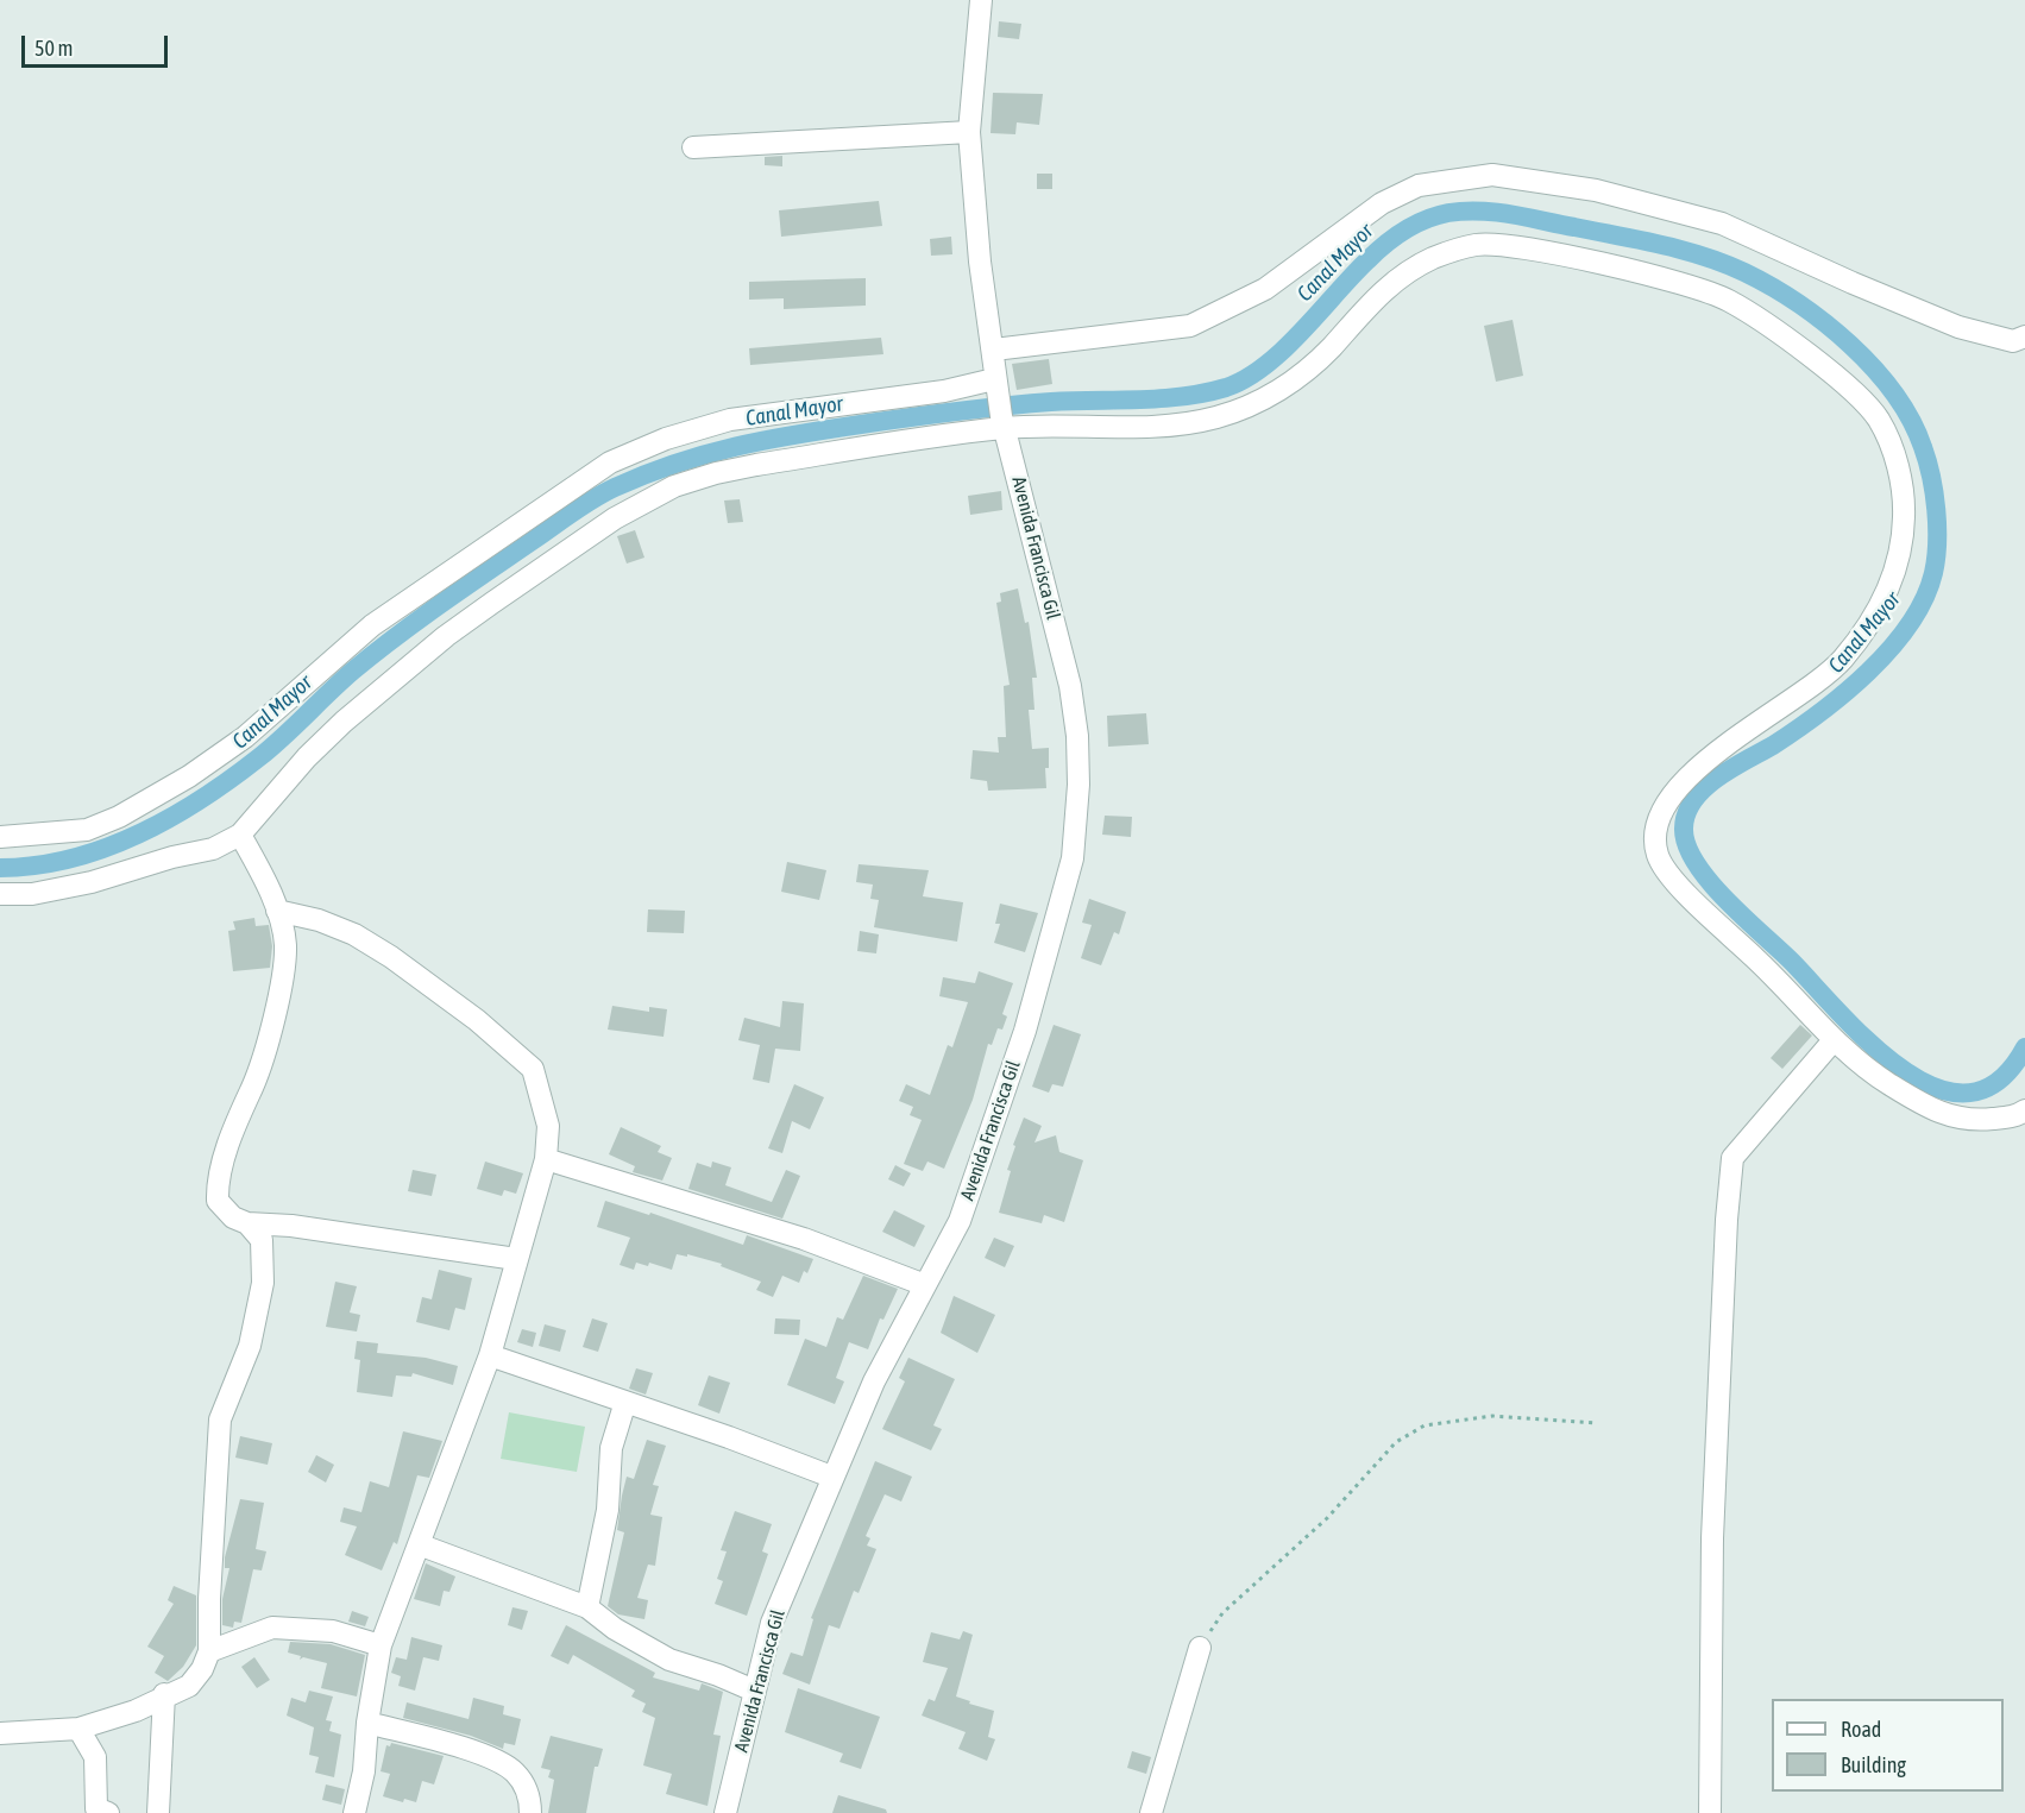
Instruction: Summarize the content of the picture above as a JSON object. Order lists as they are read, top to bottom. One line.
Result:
{"streets":{"street":["Avenida Francisca Gil"]},"water":["Canal Mayor"],"legend":["Road","Building"],"scale_bar":"50 m"}
